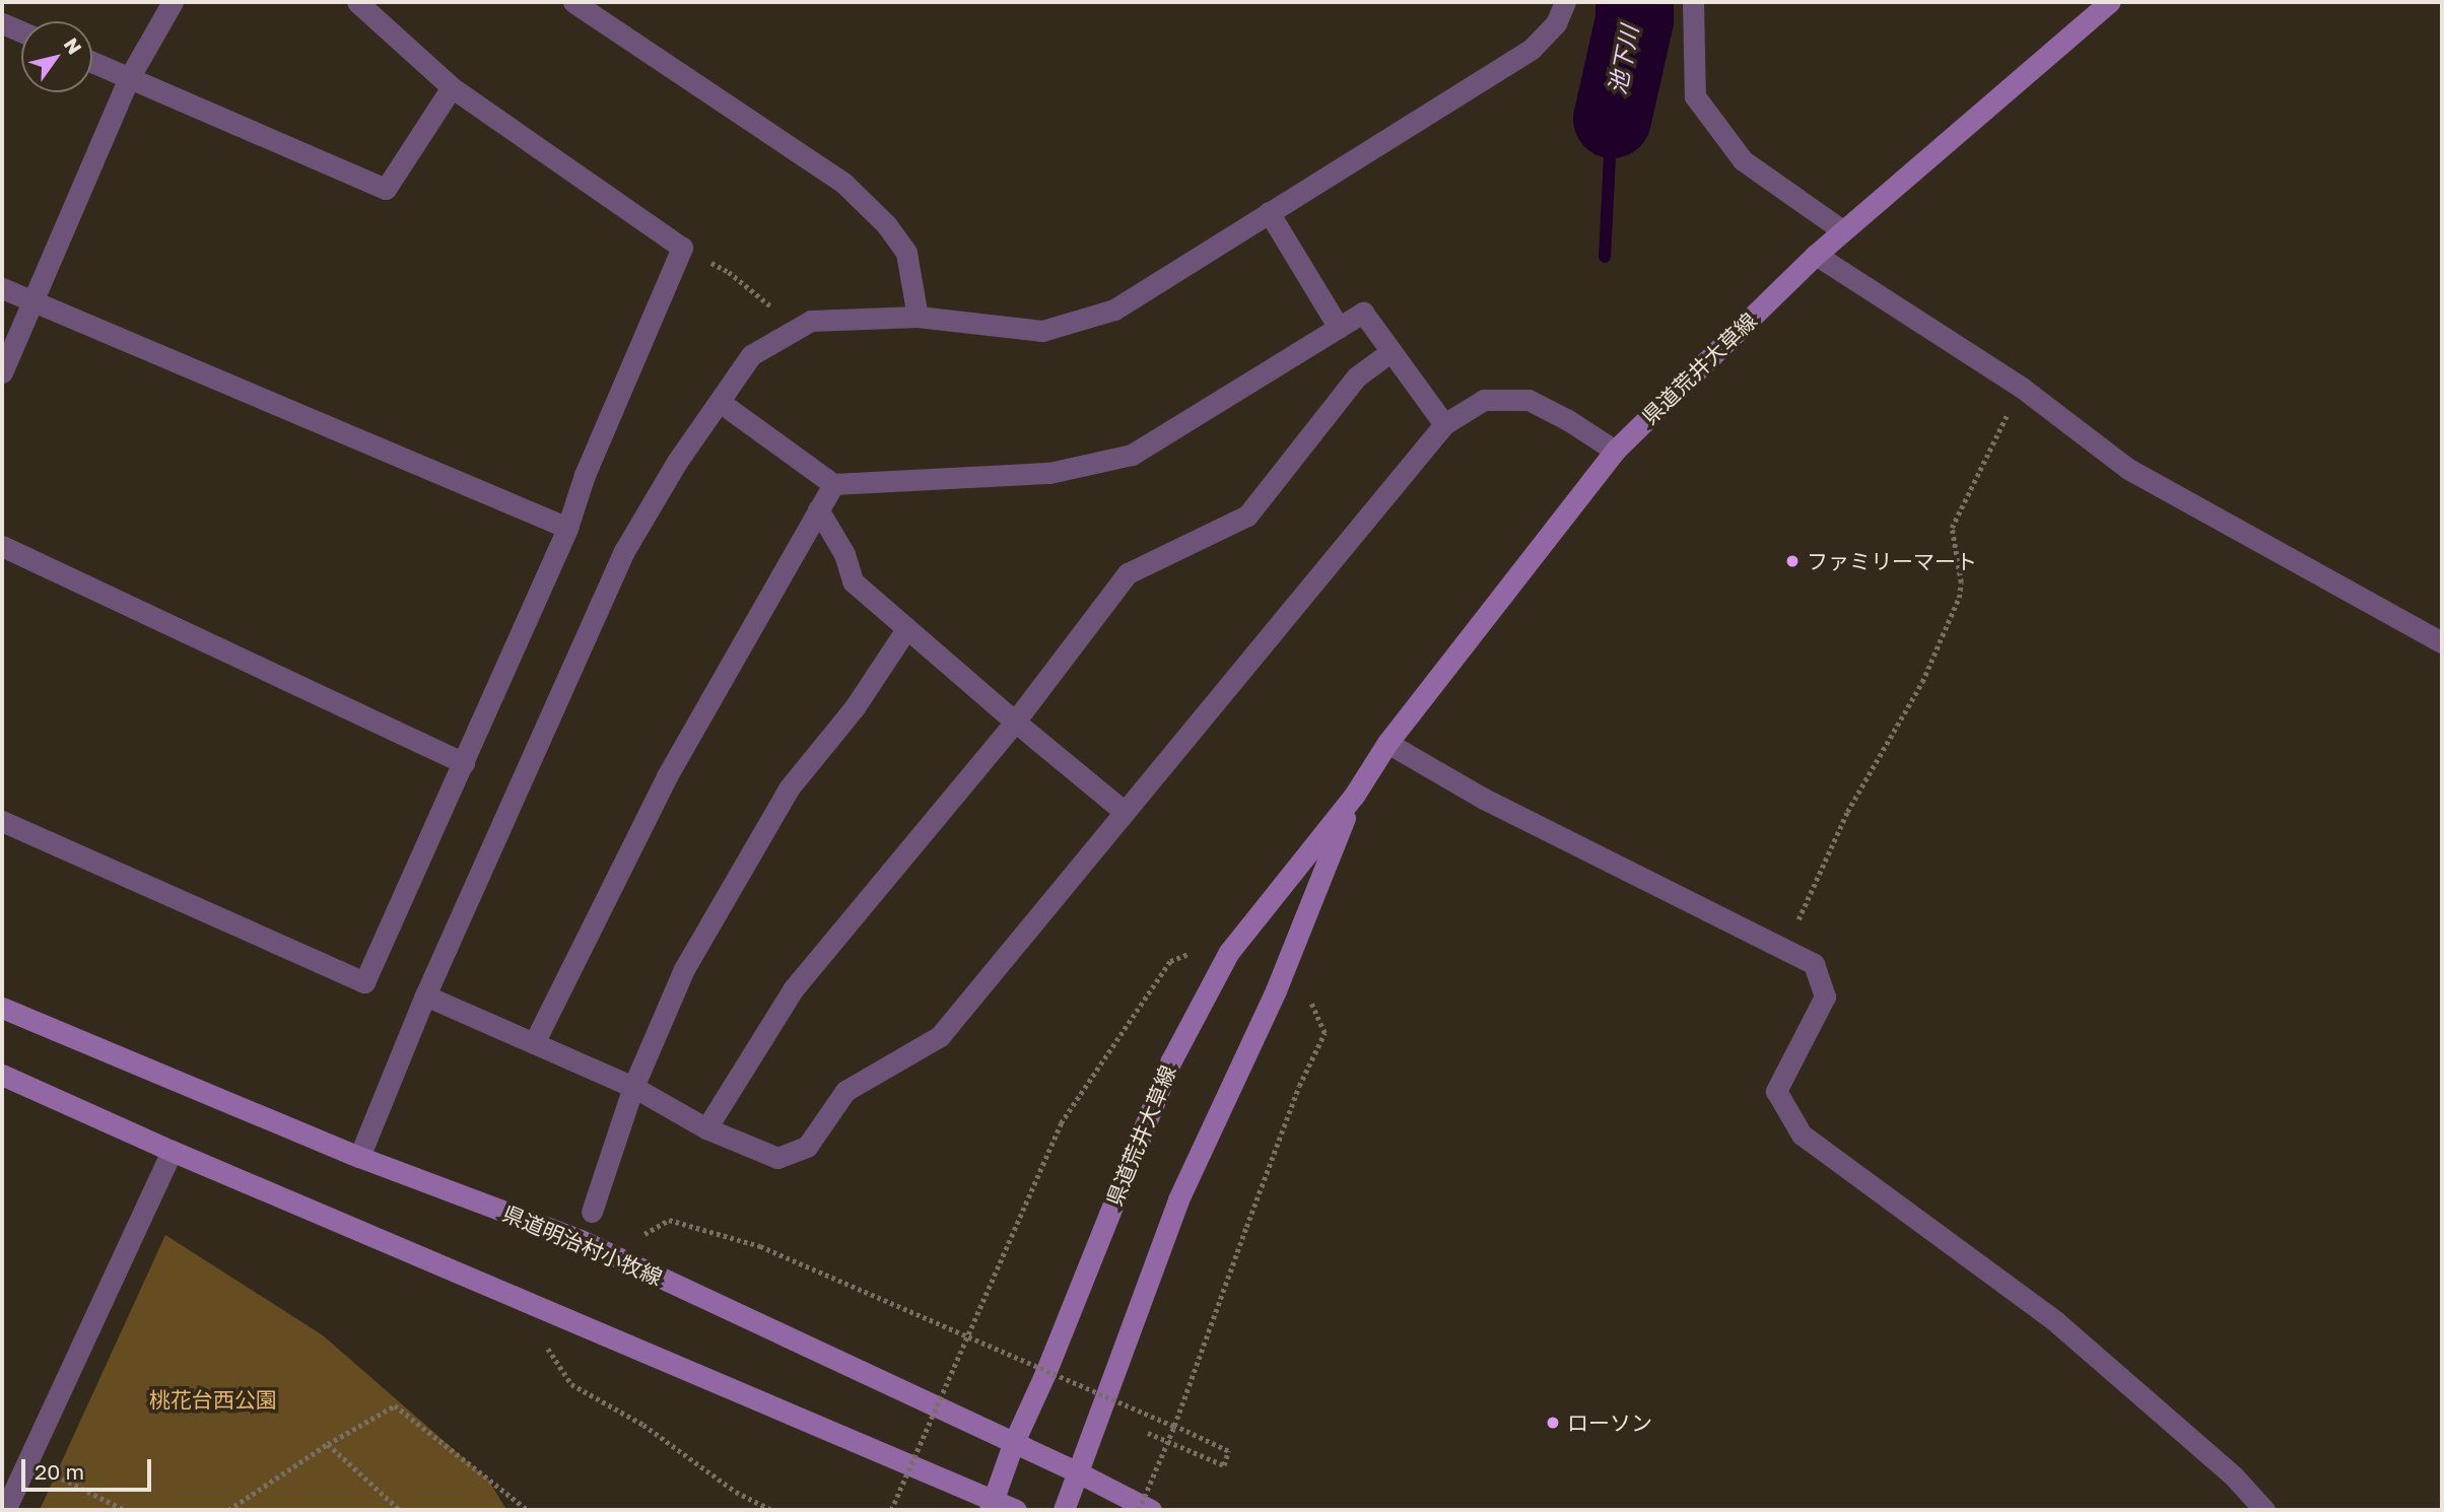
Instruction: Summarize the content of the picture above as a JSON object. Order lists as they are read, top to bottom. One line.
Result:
{"streets":{"main road":["県道荒井大草線","県道明治村小牧線"]},"crossings":[["県道荒井大草線","県道明治村小牧線"]],"water":["池下川"],"parks":["桃花台西公園"],"places":["ファミリーマート","ローソン"],"scale_bar":"20 m","north":"top right"}
